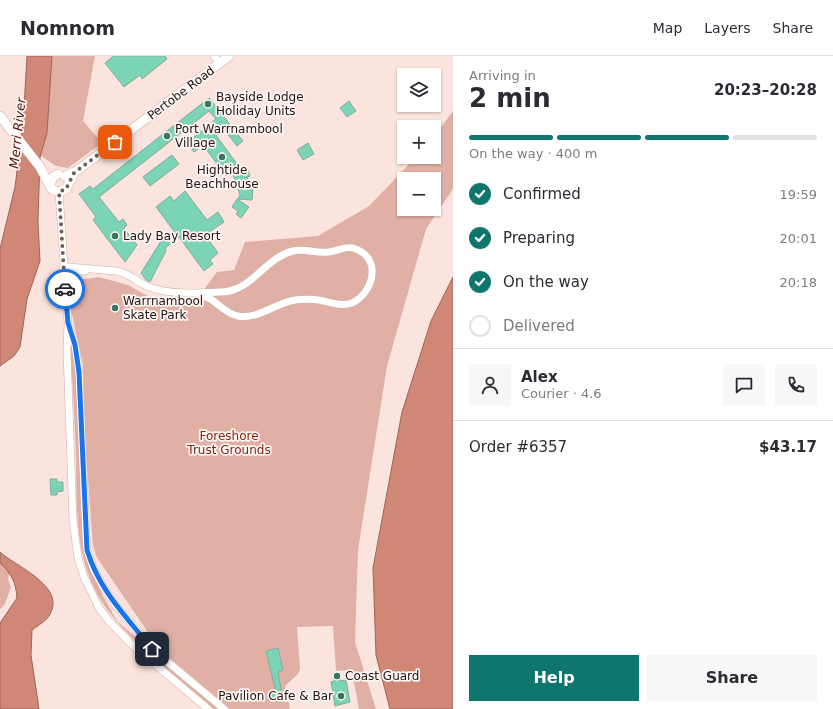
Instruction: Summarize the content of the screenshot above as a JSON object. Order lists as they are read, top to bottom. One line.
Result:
{"streets":{"street":["Pertobe Road"]},"water":["Merri River"],"parks":["Foreshore Trust Grounds"],"places":["Bayside Lodge Holiday Units","Port Warrnambool Village","Hightide Beachhouse","Lady Bay Resort","Warrnambool Skate Park","Coast Guard","Pavilion Cafe & Bar"],"page":{"header":"Nomnom","nav":["Map","Layers","Share"],"heading":["2 min","Arriving in","20:23–20:28"],"panel":["Alex","Courier · 4.6","Order #6357","$43.17"],"map_buttons":["+","−"],"bar":"On the way · 400 m","list":[["Confirmed","19:59"],["Preparing","20:01"],["On the way","20:18"],"Delivered"],"buttons":["Help","Share"]}}
